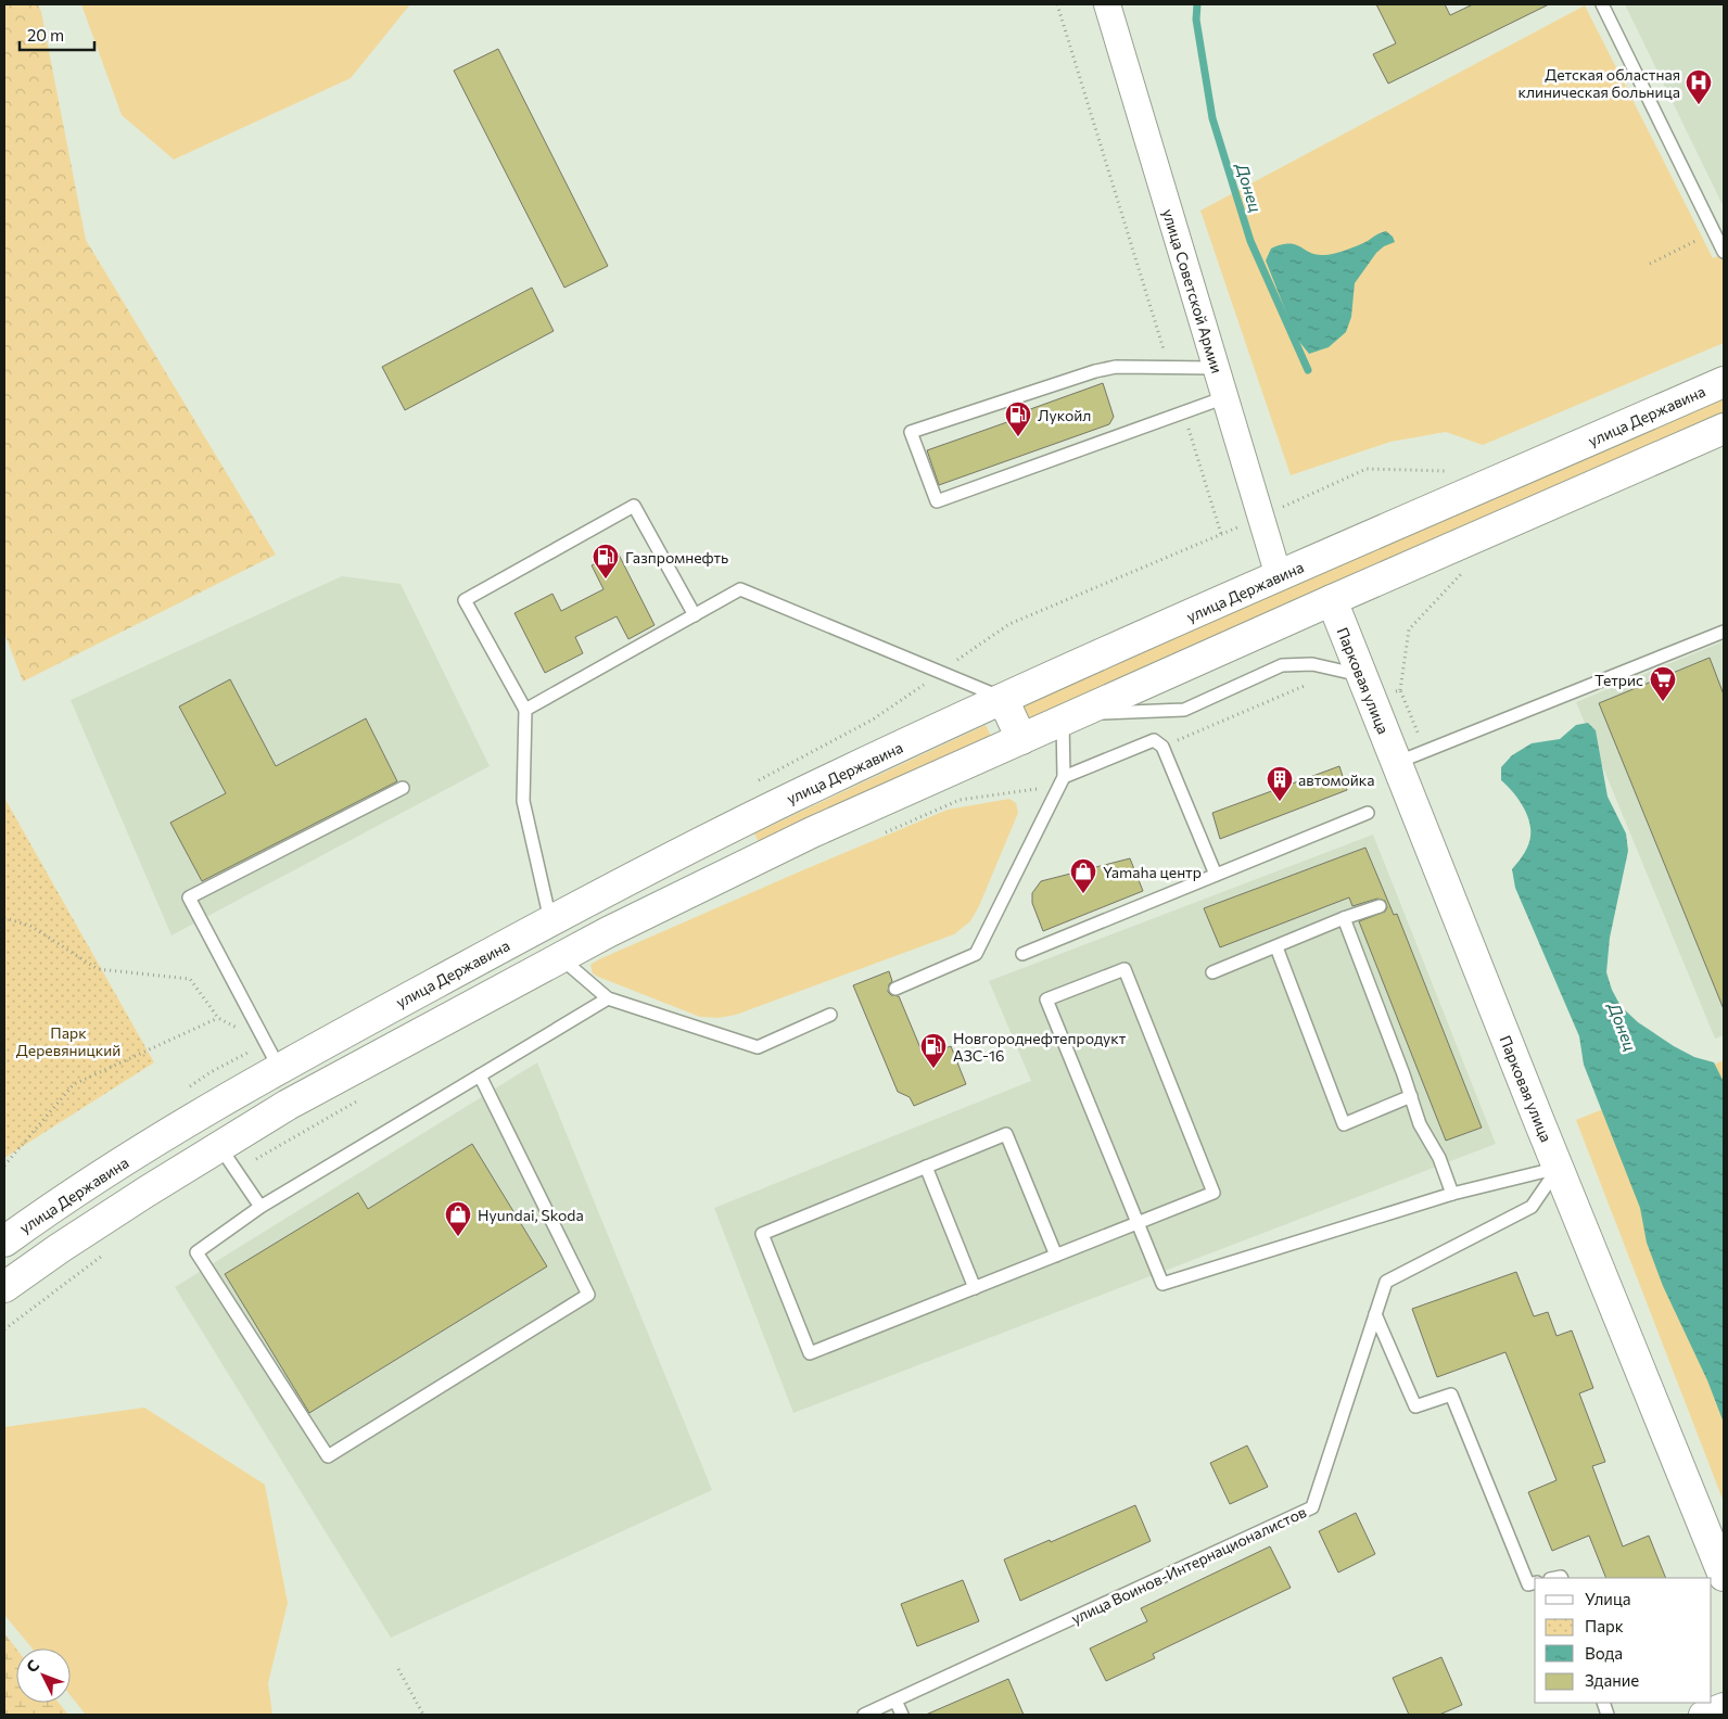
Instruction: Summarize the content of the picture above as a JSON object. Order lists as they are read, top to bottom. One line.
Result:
{"streets":{"main road":["улица Державина","Парковая улица"],"street":["улица Советской Армии"],"lane":["улица Воинов-Интернационалистов"]},"crossings":[["улица Советской Армии","улица Державина"],["Парковая улица","улица Воинов-Интернационалистов"]],"water":["Донец"],"parks":["Парк Деревяницкий"],"places":{"hospital":["Детская областная клиническая больница"],"fuel station":["Лукойл","Газпромнефть","Новгороднефтепродукт АЗС-16"],"supermarket":["Тетрис"],"building":["автомойка"],"shop":["Yamaha центр","Hyundai, Skoda"]},"legend":["Улица","Парк","Вода","Здание"],"scale_bar":"20 m","north":"top left"}
